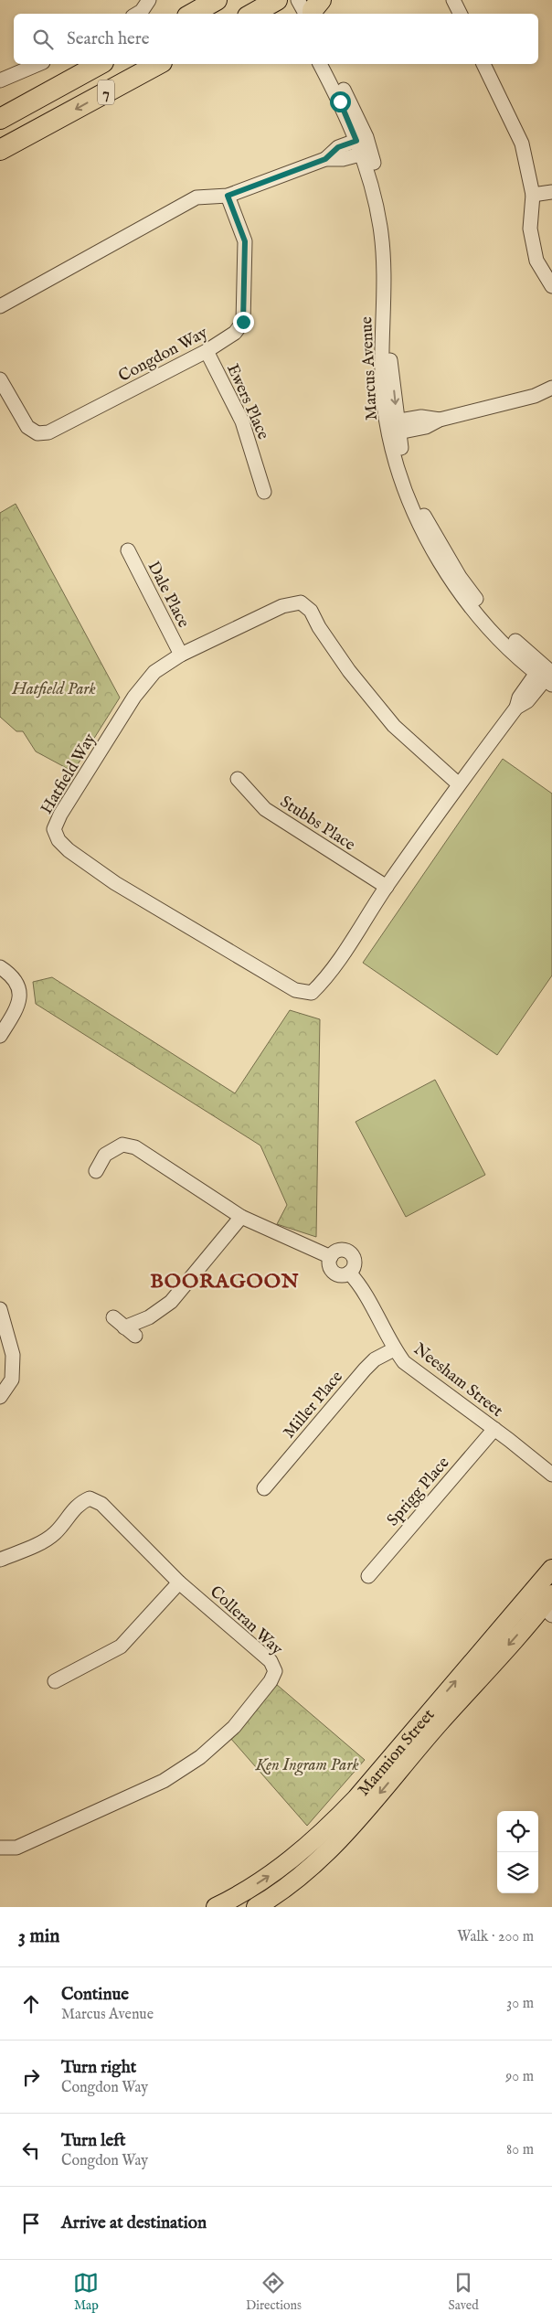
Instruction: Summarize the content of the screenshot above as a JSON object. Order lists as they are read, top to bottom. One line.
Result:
{"streets":{"highway":["7"],"main road":["Marmion Street"],"street":["Congdon Way","Marcus Avenue","Ewers Place","Dale Place","Hatfield Way","Stubbs Place","Neesham Street","Miller Place","Sprigg Place","Colleran Way"]},"crossings":[["Congdon Way","Ewers Place"],["Marcus Avenue","Hatfield Way"],["Dale Place","Hatfield Way"],["Hatfield Way","Stubbs Place"],["Neesham Street","Miller Place"],["Neesham Street","Sprigg Place"]],"districts":["BOORAGOON"],"parks":["Hatfield Park","Ken Ingram Park"],"page":{"search":"Search here","heading":["3 min","Walk · 200 m"],"list":[["Continue","Marcus Avenue","30 m"],["Turn right","Congdon Way","90 m"],["Turn left","Congdon Way","80 m"],"Arrive at destination"],"nav":["Map","Directions","Saved"]}}
